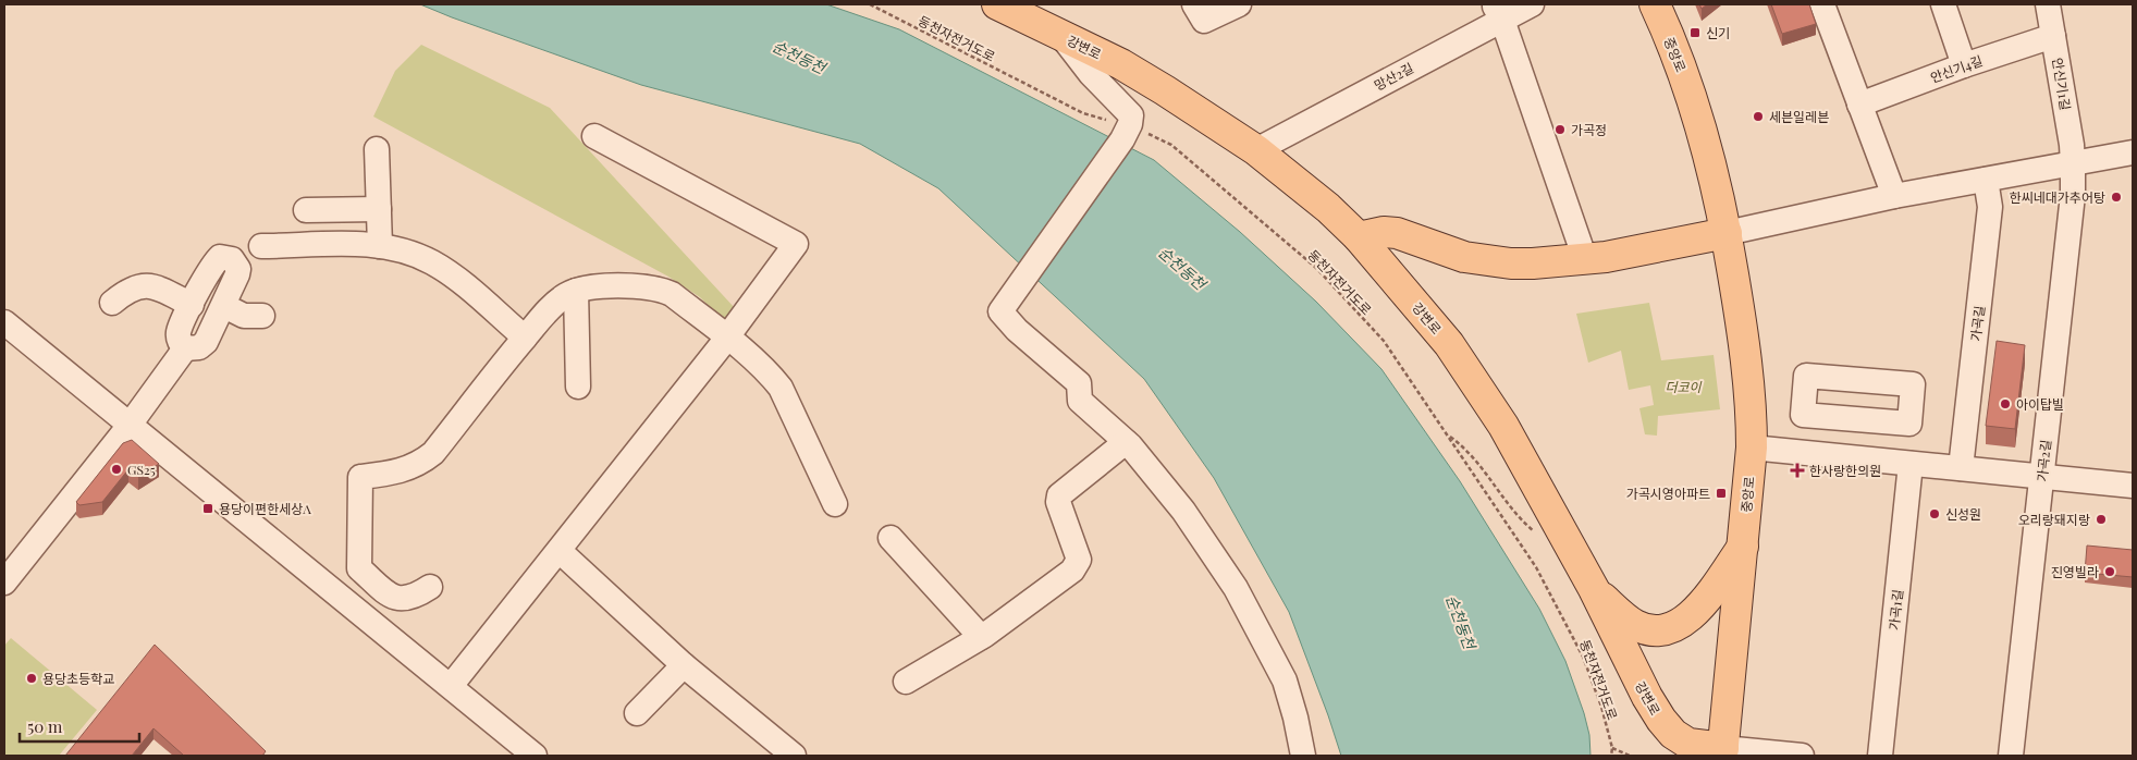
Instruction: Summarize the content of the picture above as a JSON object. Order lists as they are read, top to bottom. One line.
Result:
{"streets":{"main road":["강변로","중앙로"],"street":["안신기4길","망산2길","안신기1길","가곡길","가곡2길","가곡1길"],"path":["동천자전거도로"]},"crossings":[["강변로","중앙로"],["강변로","망산2길"],["안신기4길","안신기1길"],["안신기1길","가곡2길"]],"water":["순천동천"],"parks":["더코이"],"places":{"transit":["신기","가곡시영아파트","용당이편한세상A"],"other":["세븐일레븐","가곡정","한씨네대가추어탕","아이탑빌","GS25","신성원","오리랑돼지랑","진영빌라","용당초등학교"],"health":["한사랑한의원"]},"scale_bar":"50 m"}
